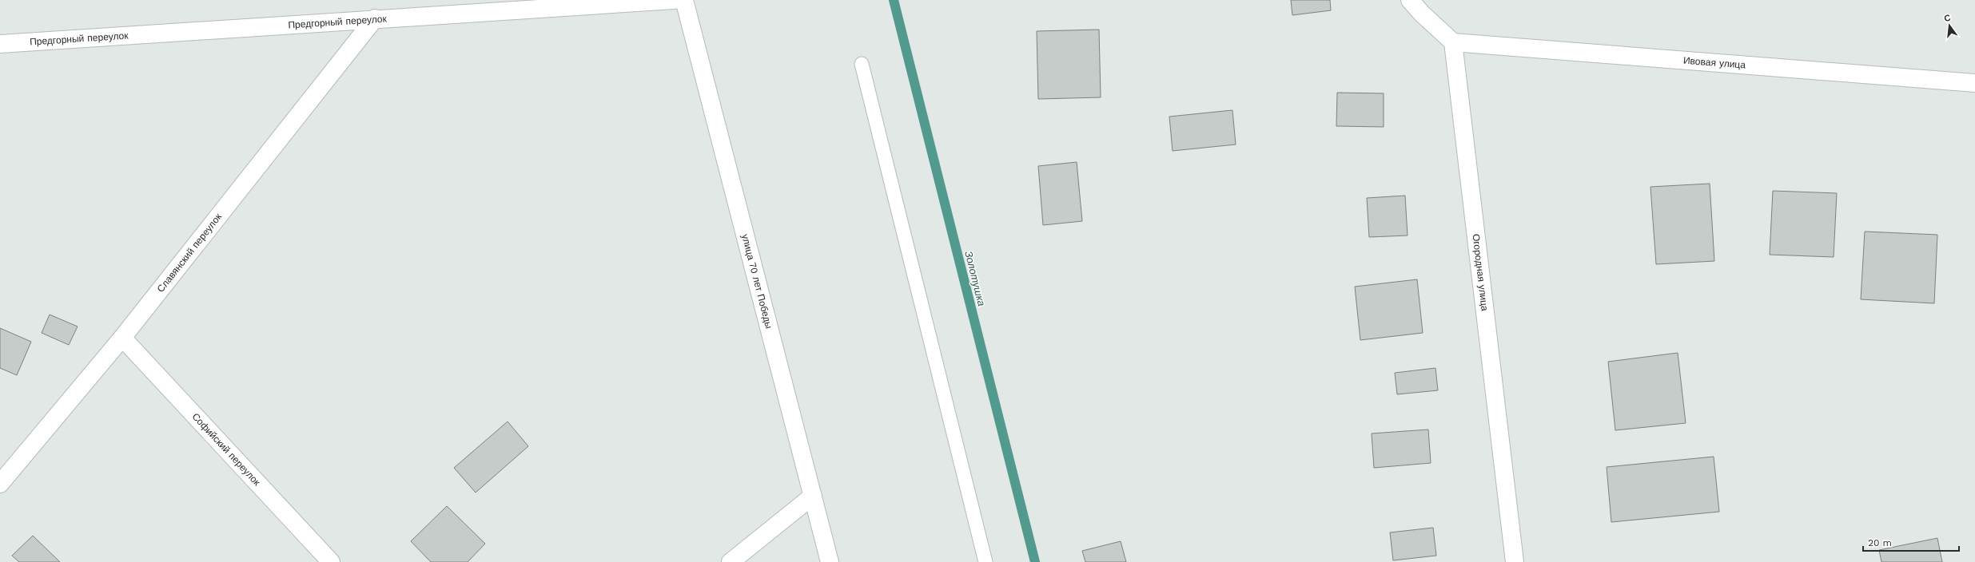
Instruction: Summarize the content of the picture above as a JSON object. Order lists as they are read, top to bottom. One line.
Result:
{"streets":{"street":["Предгорный переулок","Ивовая улица","Славянский переулок","Огородная улица","улица 70 лет Победы","Софийский переулок"]},"crossings":[["Предгорный переулок","Славянский переулок"],["Ивовая улица","Огородная улица"],["Славянский переулок","Софийский переулок"]],"water":["Золотушка"],"scale_bar":"20 m","north":"top"}
